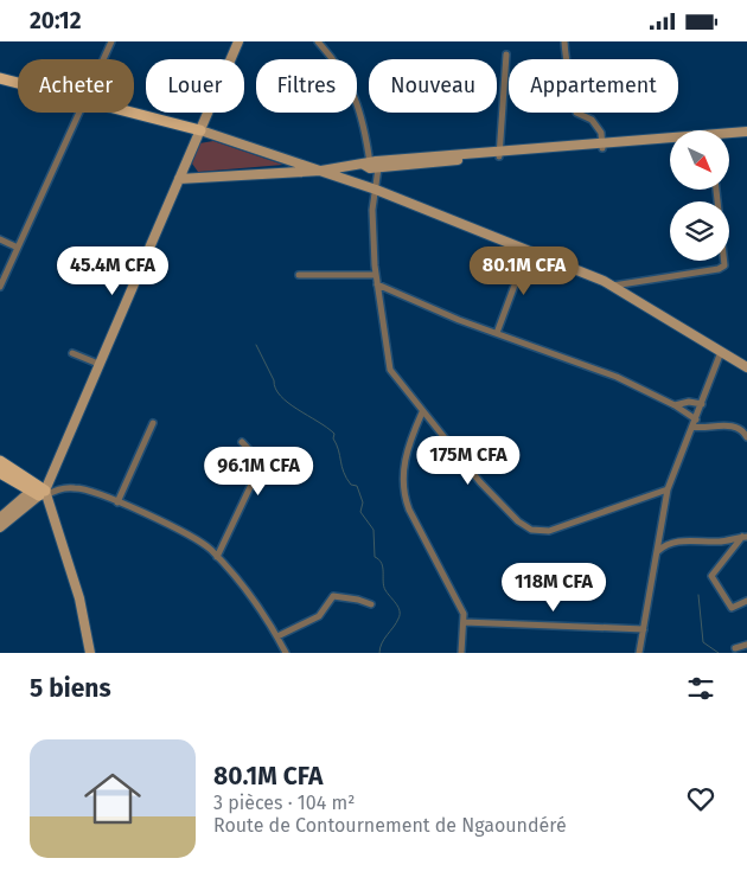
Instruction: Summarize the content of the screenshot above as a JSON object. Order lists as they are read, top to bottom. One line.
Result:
{"north":"bottom right","page":{"status":"20:12","chip":["Acheter","Louer","Filtres","Nouveau","Appartement"],"price":["45.4M CFA","80.1M CFA","175M CFA","96.1M CFA","118M CFA"],"heading":"5 biens","list":[{"name":"80.1M CFA","note":"3 pièces · 104 m² · Route de Contournement de Ngaoundéré"}]}}
